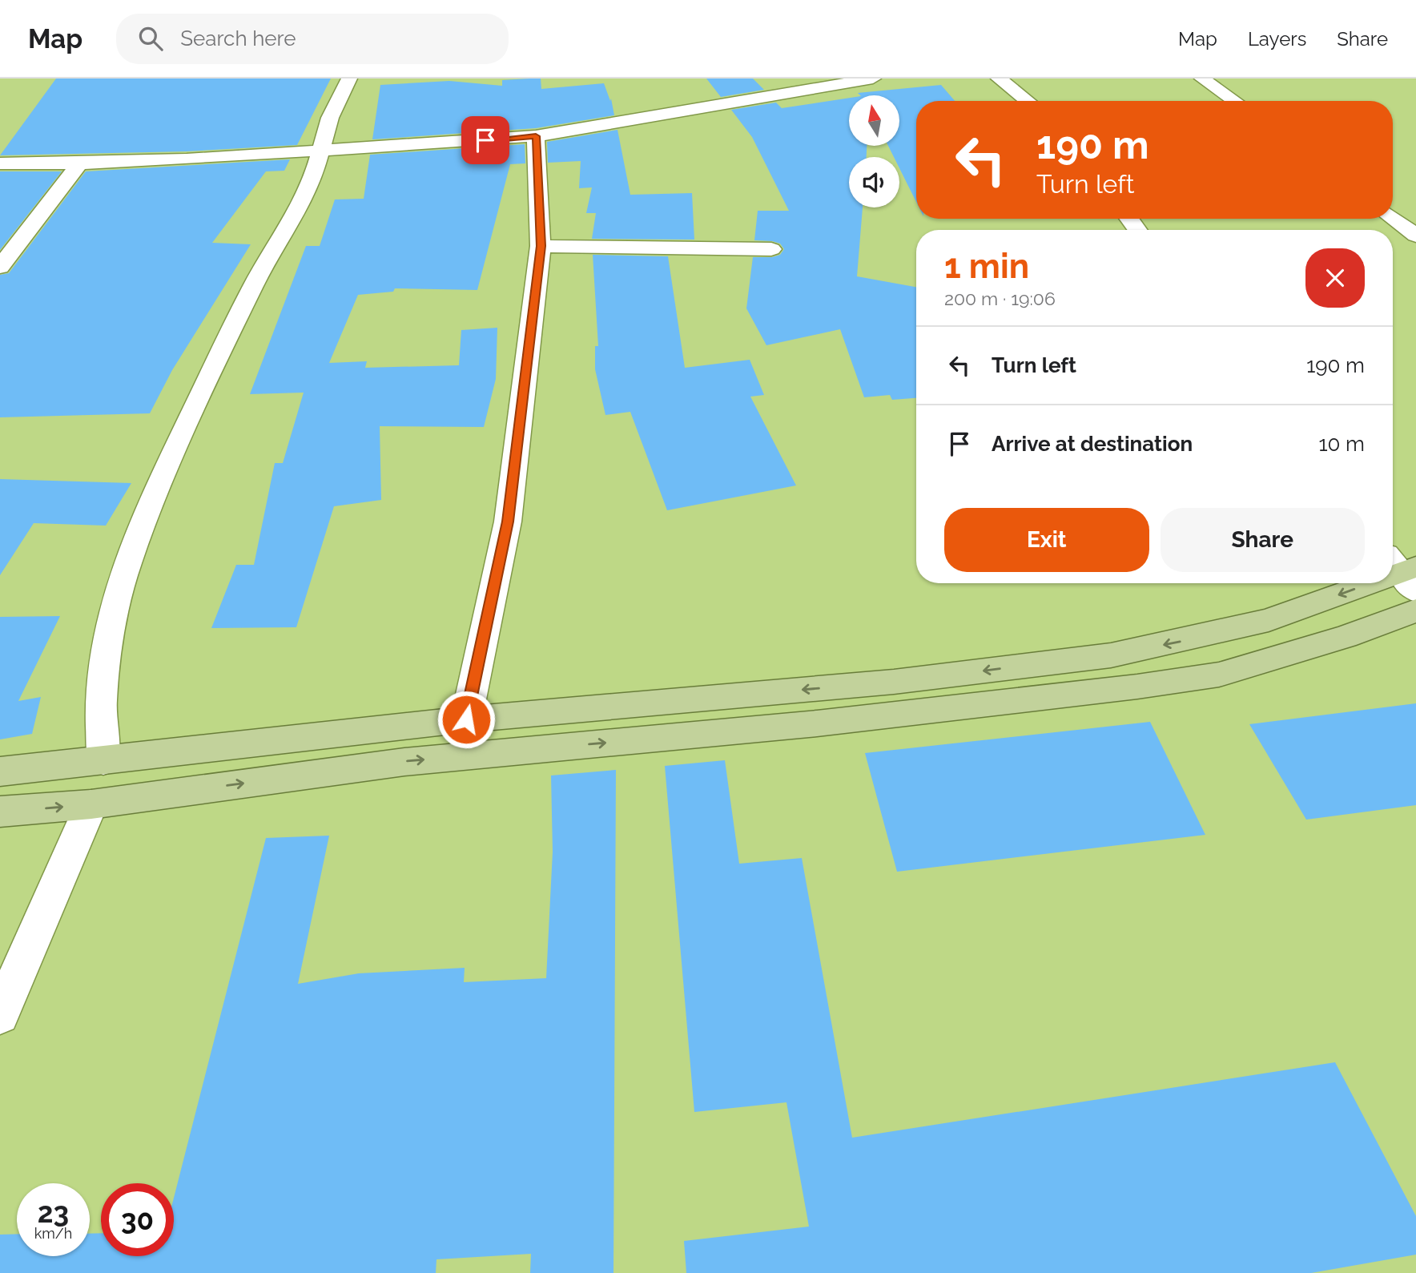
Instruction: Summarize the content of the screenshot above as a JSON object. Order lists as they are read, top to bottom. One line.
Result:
{"north":"top","page":{"header":"Map","search":"Search here","nav":["Map","Layers","Share"],"turn":["190 m","Turn left"],"heading":["1 min","200 m · 19:06"],"list":[{"name":"Turn left","value":"190 m"},{"name":"Arrive at destination","value":"10 m"}],"buttons":["Exit","Share"],"speed":"23 km/h","limit":"30"}}
